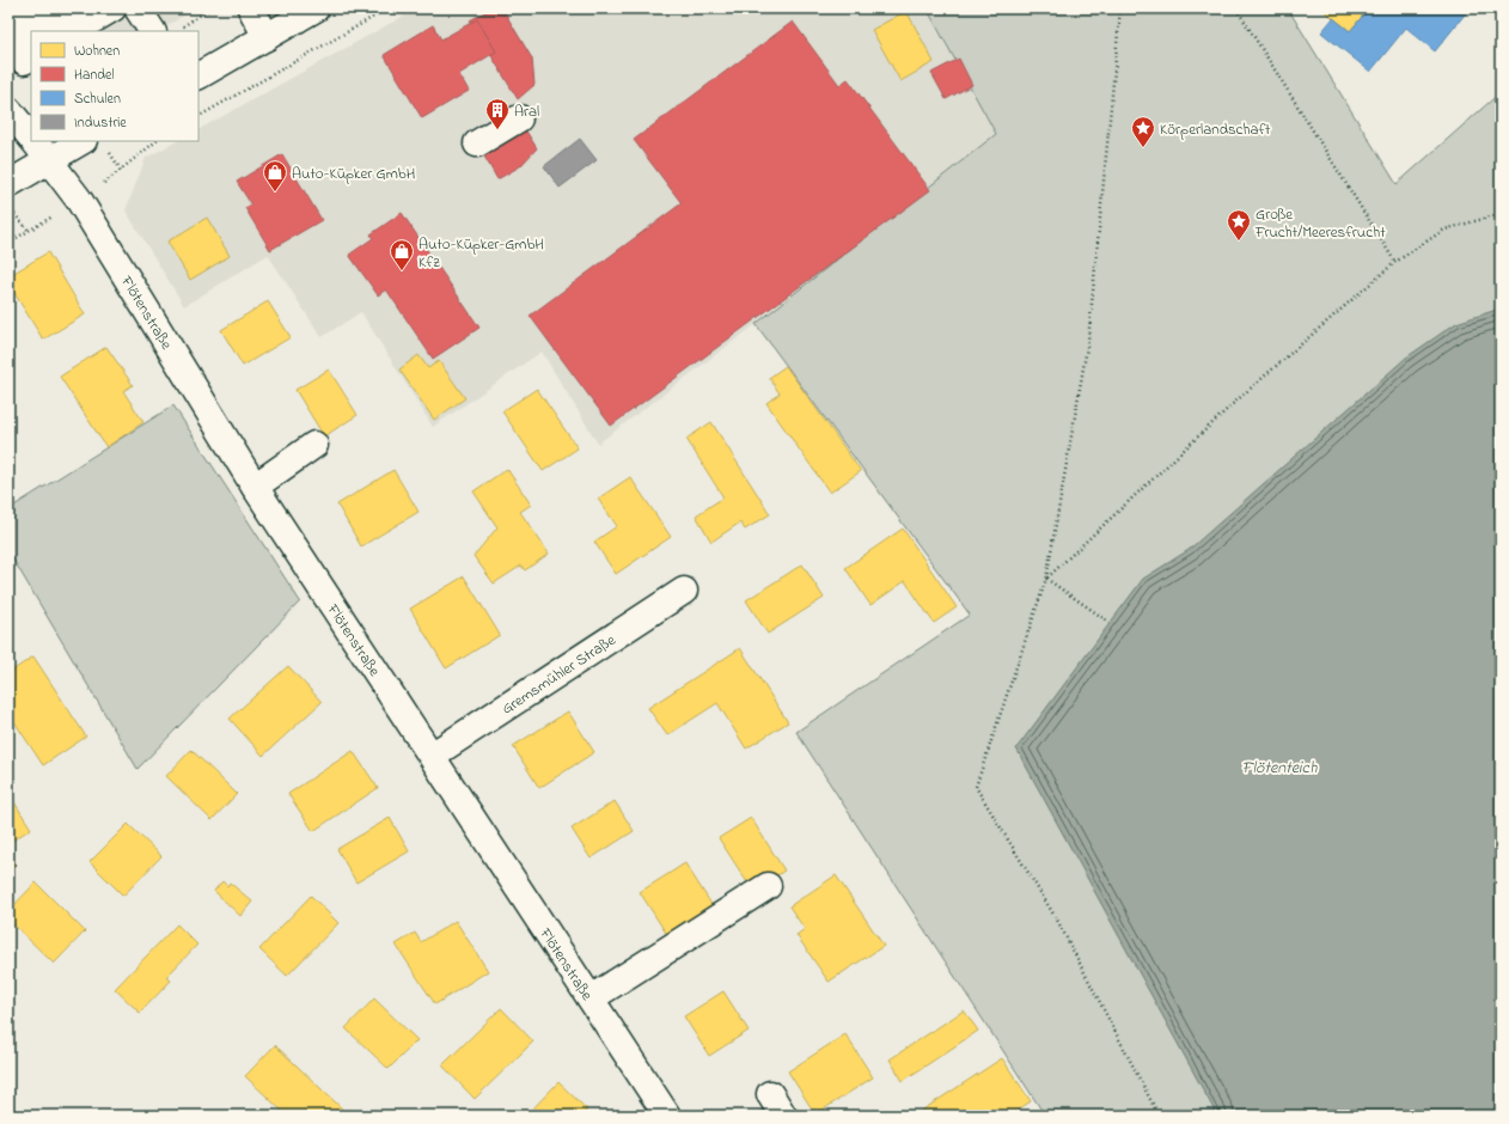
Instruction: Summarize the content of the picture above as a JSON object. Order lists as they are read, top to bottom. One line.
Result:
{"streets":{"street":["Flötenstraße","Gremsmühler Straße"]},"crossings":[["Flötenstraße","Gremsmühler Straße"]],"water":["Flötenteich"],"places":{"building":["Aral"],"place":["Körperlandschaft","Große Frucht/Meeresfrucht"],"shop":["Auto-Küpker GmbH","Auto-Küpker-GmbH Kfz"]},"legend":["Wohnen","Handel","Schulen","Industrie"]}
